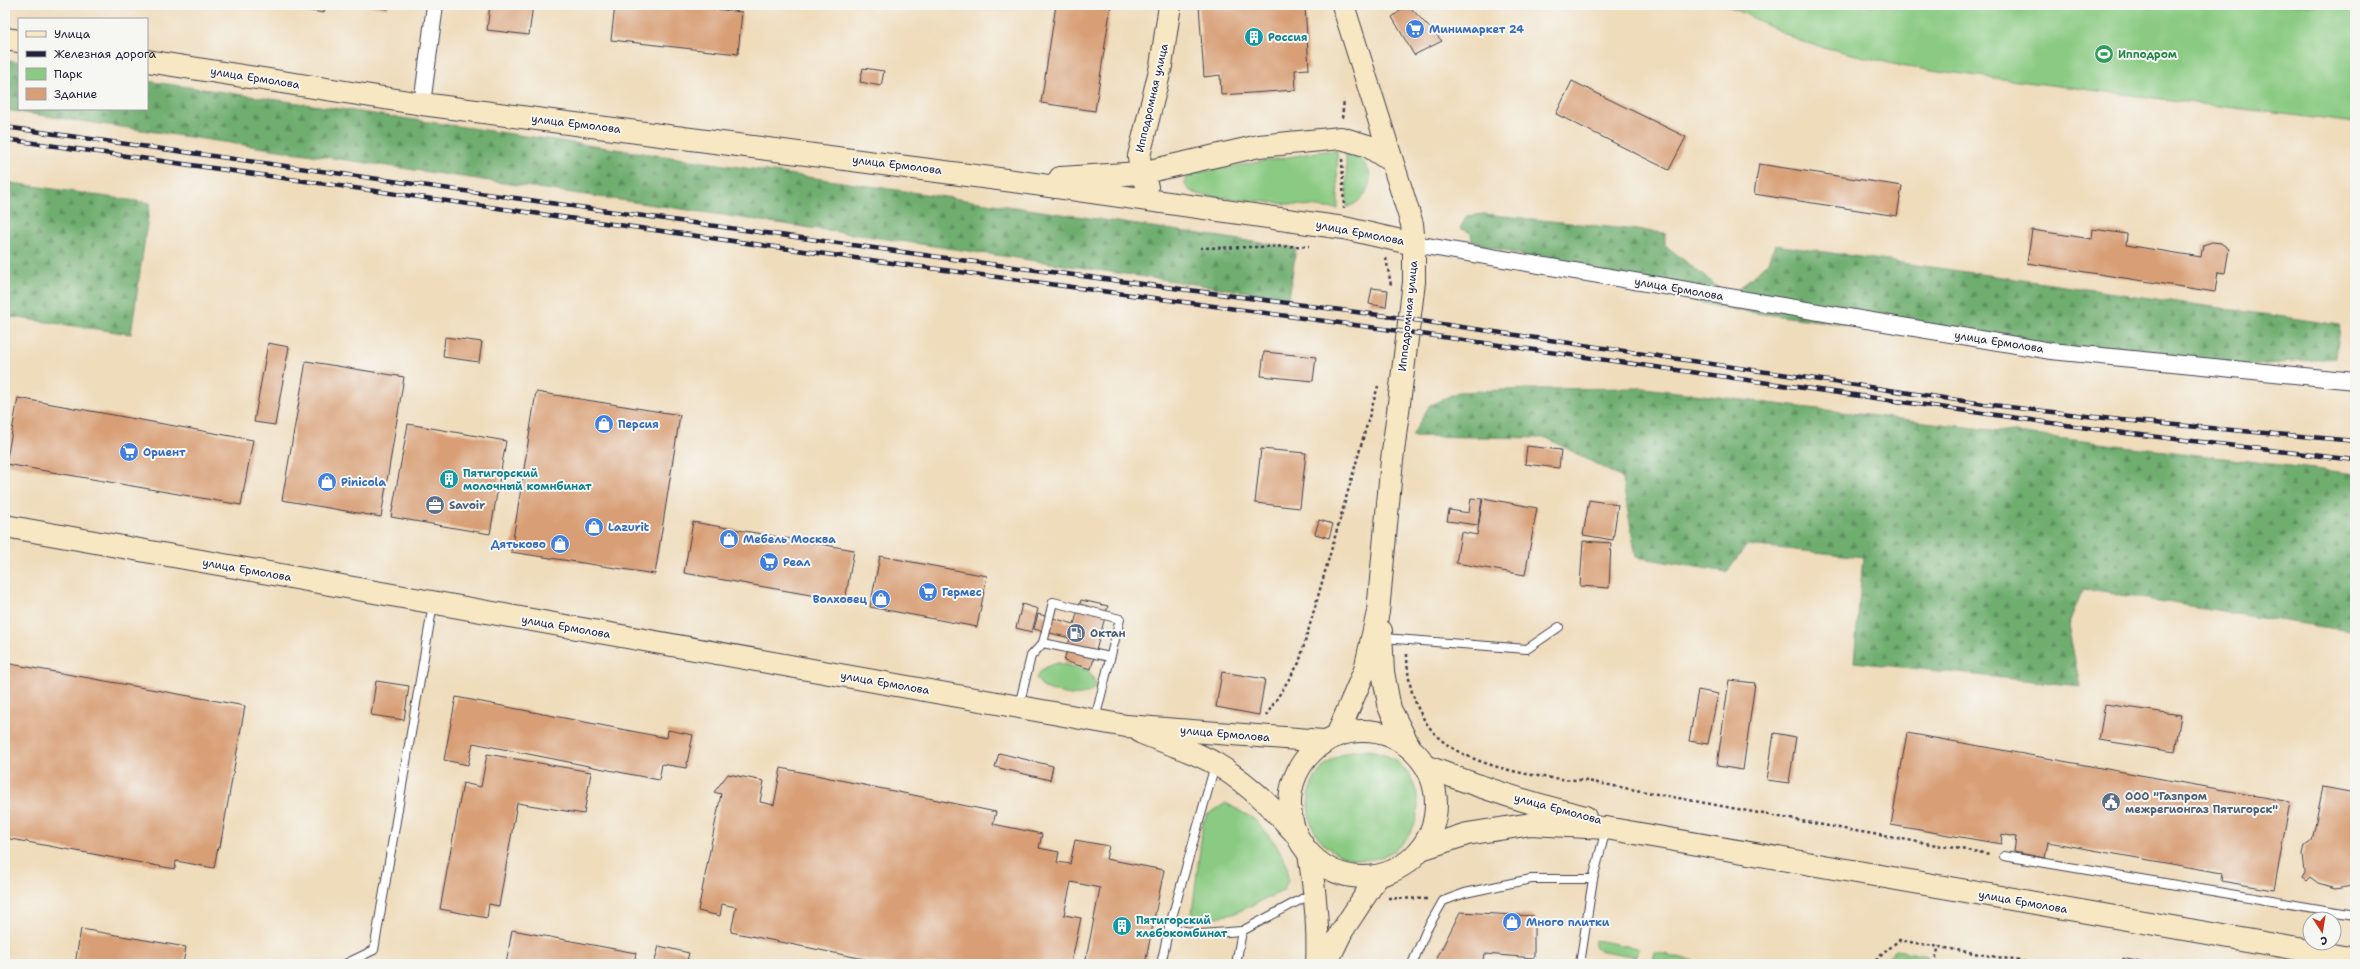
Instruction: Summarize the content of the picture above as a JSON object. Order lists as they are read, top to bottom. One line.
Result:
{"streets":{"main road":["улица Ермолова","Ипподромная улица"]},"crossings":[["улица Ермолова","Ипподромная улица"]],"places":{"supermarket":["Минимаркет 24","Ориент","Реал","Гермес"],"building":["Россия","Пятигорский молочный комнбинат","Пятигорский хлебокомбинат"],"sports":["Ипподpом"],"shop":["Персия","Pinicola","Lazurit","Мебель Москва","Дятьково","Волховец","Много плитки"],"office":["Savoir"],"fuel station":["Октан"],"public building":["ООО \"Газпром межрегионгаз Пятигорск\""]},"legend":["Улица","Железная дорога","Парк","Здание"],"north":"bottom"}
